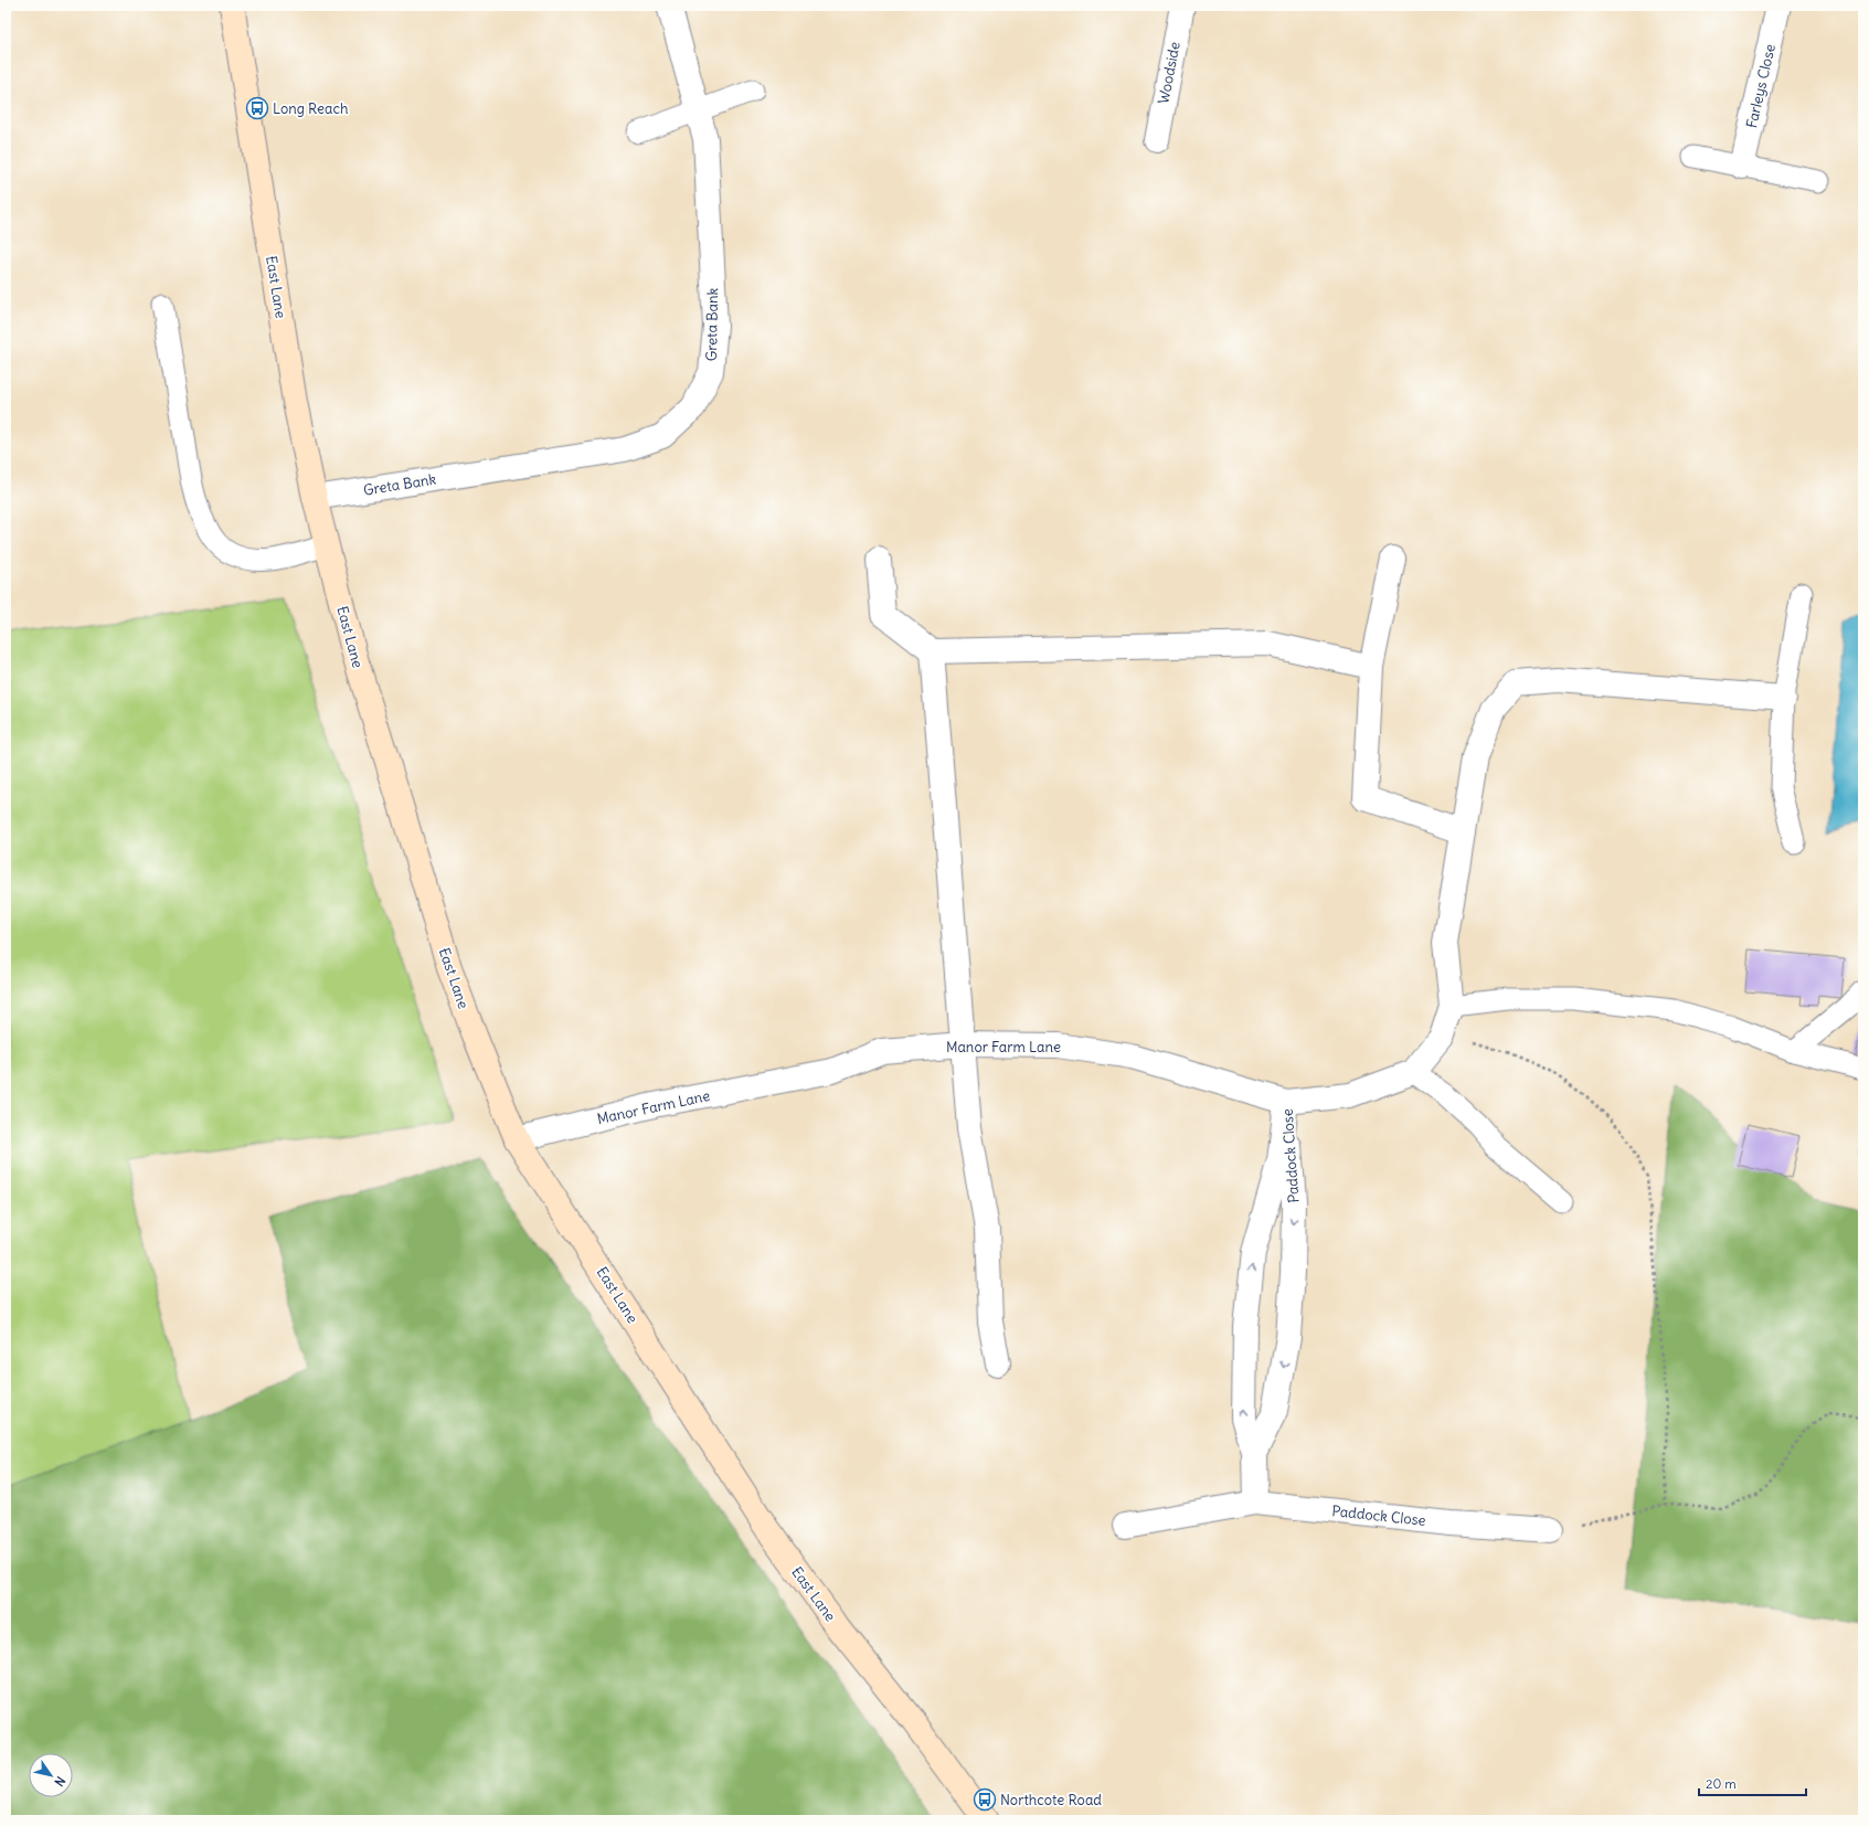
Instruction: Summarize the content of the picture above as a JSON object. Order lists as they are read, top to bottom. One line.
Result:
{"streets":{"street":["Woodside","Farleys Close","East Lane","Greta Bank","Manor Farm Lane","Paddock Close"]},"crossings":[["East Lane","Greta Bank"],["East Lane","Manor Farm Lane"],["Manor Farm Lane","Paddock Close"]],"places":{"bus stop":["Long Reach","Northcote Road"]},"scale_bar":"20 m","north":"bottom right"}
